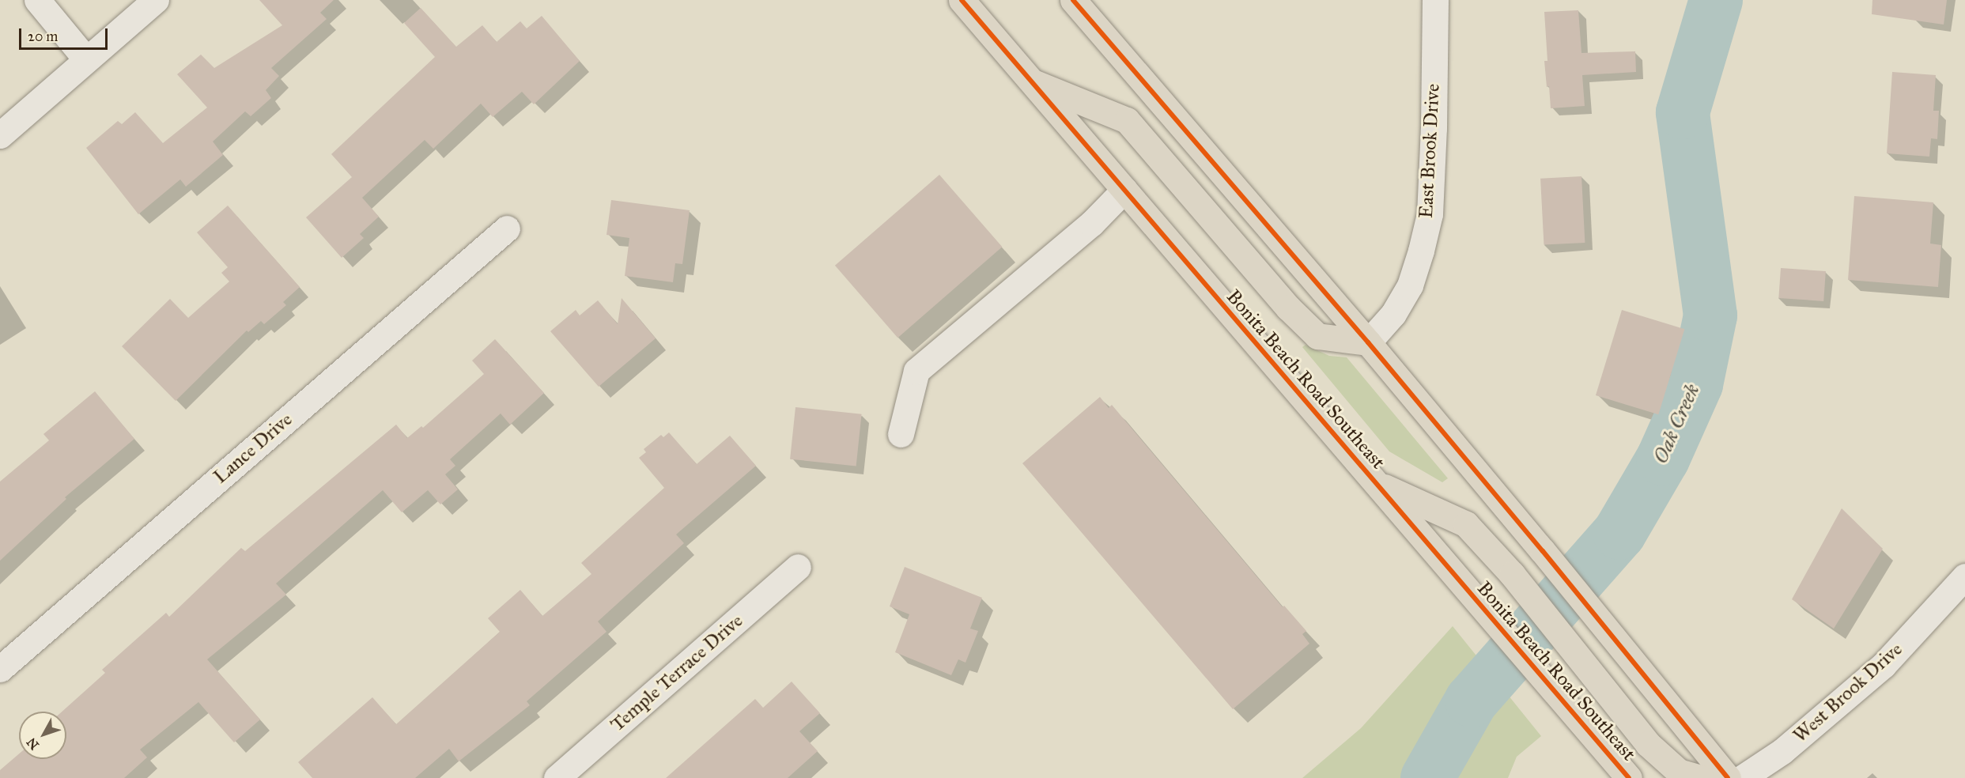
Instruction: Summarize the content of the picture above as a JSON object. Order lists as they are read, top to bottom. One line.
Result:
{"streets":{"main road":["Bonita Beach Road Southeast"],"street":["East Brook Drive","Lance Drive","Temple Terrace Drive","West Brook Drive"]},"water":["Oak Creek"],"scale_bar":"20 m","north":"bottom left"}
